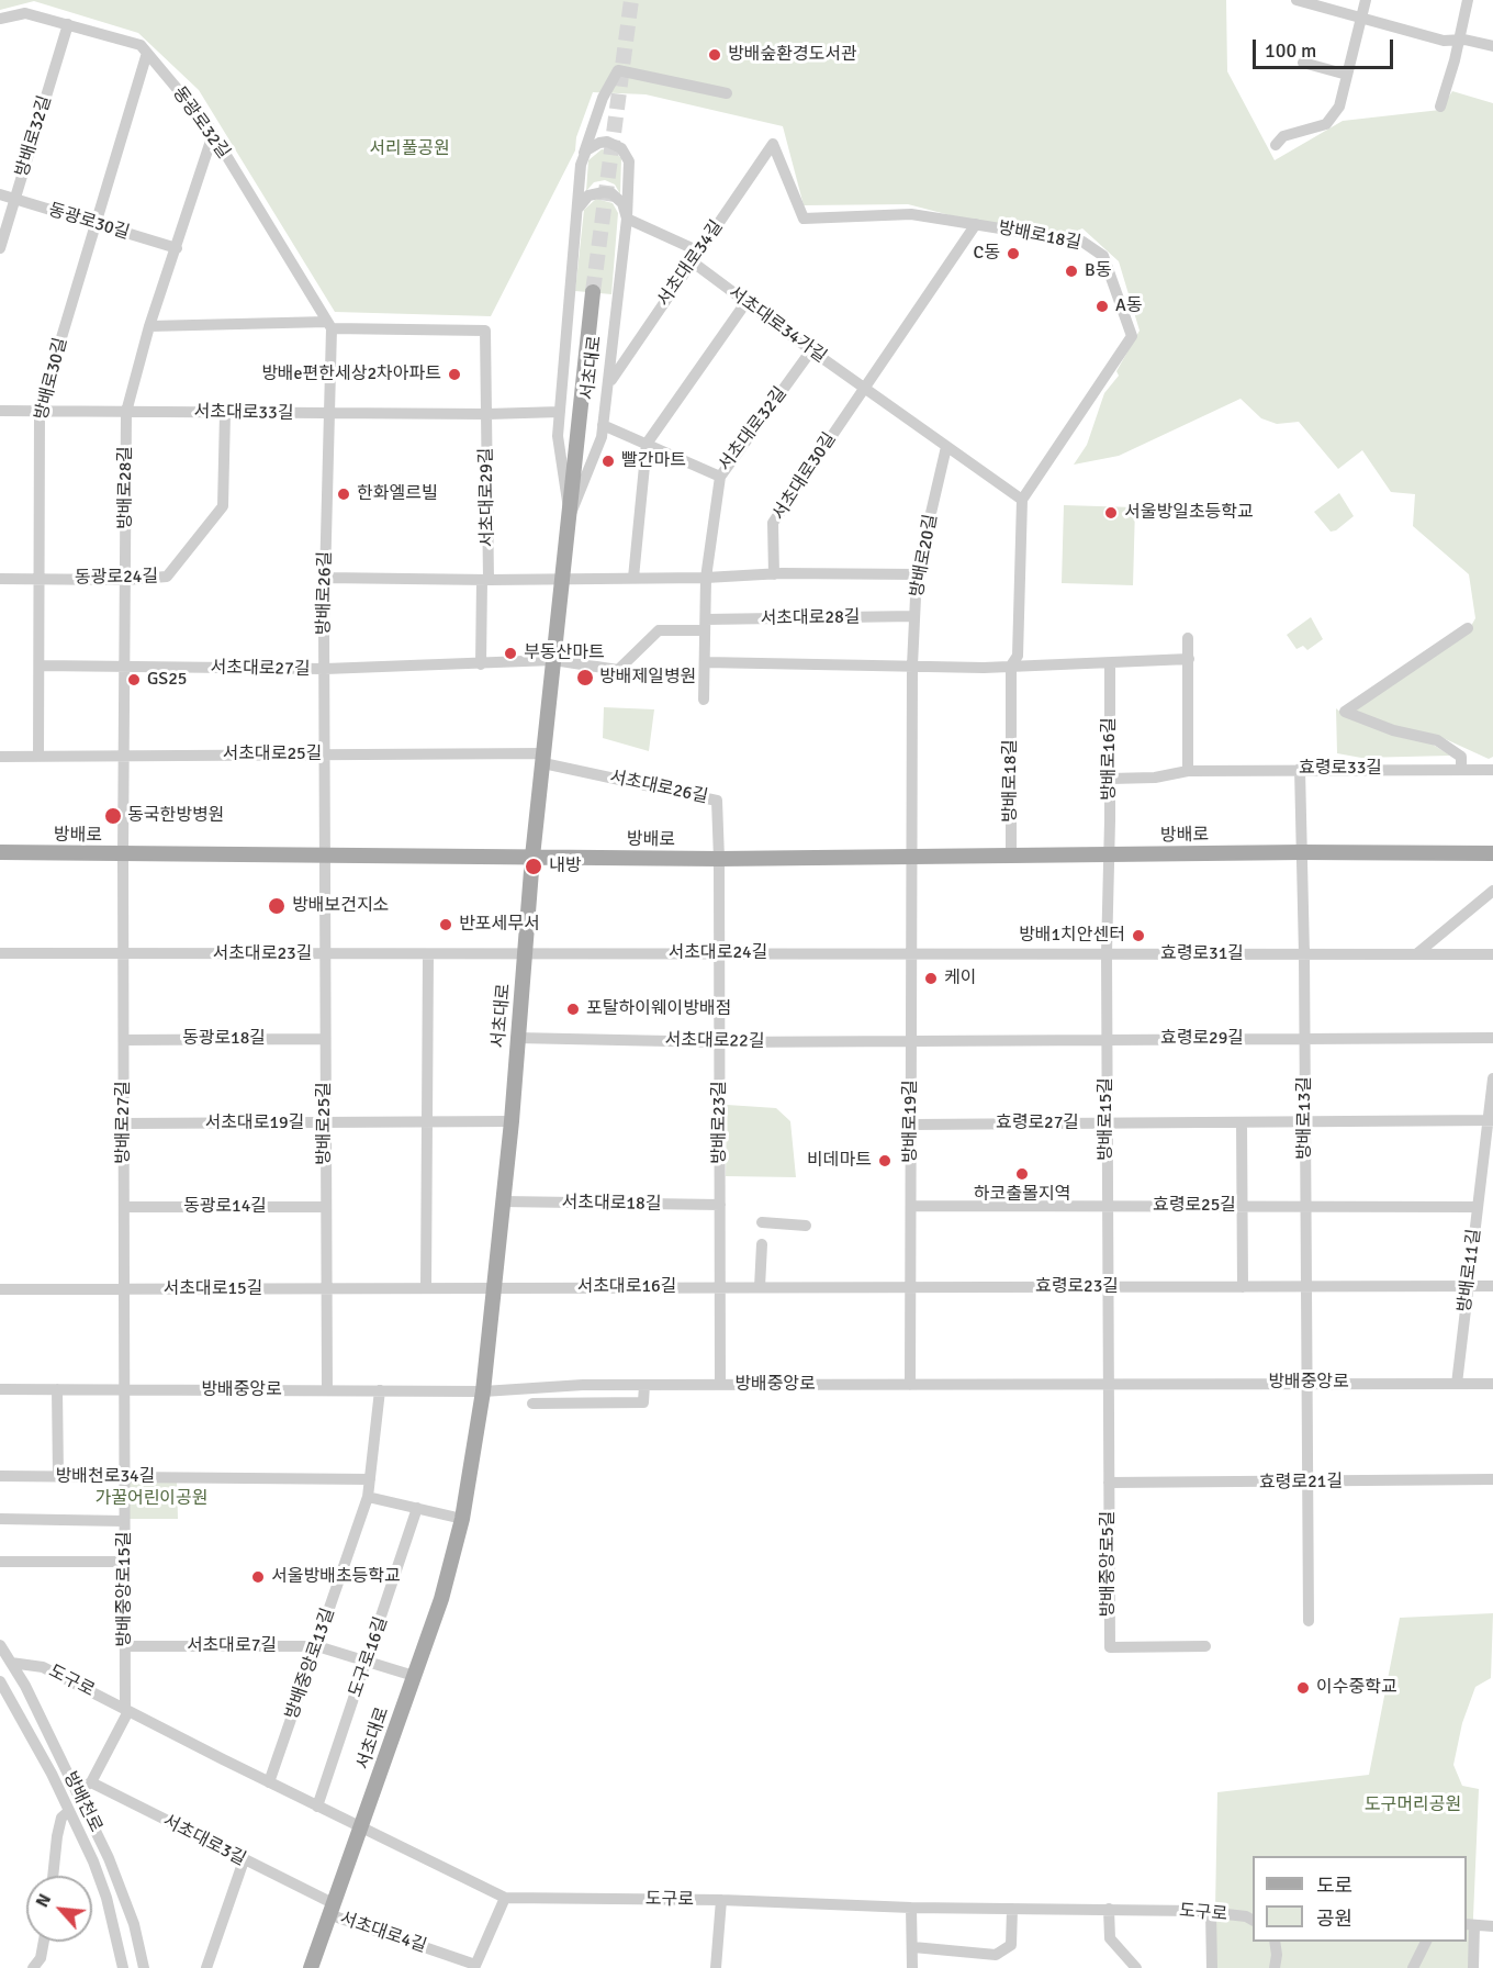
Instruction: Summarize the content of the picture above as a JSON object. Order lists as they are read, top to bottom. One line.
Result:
{"streets":{"main road":["서초대로","방배로"],"street":["동광로32길","방배로32길","동광로30길","방배로18길","서초대로34길","서초대로34가길","방배로30길","서초대로33길","서초대로32길","서초대로30길","방배로28길","서초대로29길","방배로20길","동광로24길","방배로26길","서초대로28길","서초대로27길","서초대로25길","방배로16길","효령로33길","서초대로26길","서초대로24길","서초대로23길","효령로31길","동광로18길","효령로29길","서초대로22길","방배로13길","방배로15길","방배로19길","방배로27길","방배로23길","서초대로19길","방배로25길","효령로27길","서초대로18길","효령로25길","동광로14길","방배로11길","서초대로16길","효령로23길","서초대로15길","방배중앙로","방배천로34길","효령로21길","방배중앙로5길","방배중앙로15길","서초대로7길","도구로16길","방배중앙로13길","도구로","방배천로","서초대로3길","서초대로4길"]},"crossings":[["동광로32길","방배로32길"],["동광로32길","방배로30길"],["동광로32길","방배로28길"],["동광로32길","방배로26길"],["방배로32길","동광로30길"],["동광로30길","방배로30길"],["동광로30길","방배로28길"],["방배로18길","서초대로34길"],["방배로18길","서초대로34가길"],["방배로18길","방배로"],["서초대로34길","서초대로34가길"],["서초대로34길","서초대로"],["서초대로34가길","서초대로32길"],["서초대로34가길","서초대로30길"],["서초대로34가길","방배로20길"],["서초대로","서초대로33길"],["서초대로","서초대로32길"],["서초대로","서초대로28길"],["서초대로","서초대로27길"],["서초대로","서초대로25길"],["서초대로","서초대로26길"],["서초대로","방배로"],["서초대로","서초대로24길"],["서초대로","서초대로23길"],["서초대로","서초대로22길"],["서초대로","서초대로19길"],["서초대로","서초대로18길"],["서초대로","서초대로16길"],["서초대로","서초대로15길"],["서초대로","방배중앙로"],["서초대로","서초대로7길"],["서초대로","도구로"],["서초대로","서초대로3길"],["서초대로","서초대로4길"],["방배로30길","서초대로33길"],["방배로30길","동광로24길"],["방배로30길","서초대로27길"],["방배로30길","서초대로25길"],["서초대로33길","방배로28길"],["서초대로33길","서초대로29길"],["서초대로33길","동광로24길"],["서초대로33길","방배로26길"],["방배로28길","동광로24길"],["방배로28길","서초대로27길"],["방배로28길","서초대로25길"],["방배로28길","방배로"],["방배로28길","방배로27길"],["방배로20길","서초대로28길"],["방배로20길","방배로"],["방배로20길","방배로19길"],["방배로26길","서초대로27길"],["방배로26길","서초대로25길"],["방배로26길","방배로"],["방배로26길","방배로25길"],["서초대로28길","서초대로27길"],["서초대로25길","서초대로26길"],["방배로16길","효령로33길"],["방배로16길","방배로"],["방배로16길","방배로15길"],["서초대로26길","방배로"],["서초대로26길","방배로23길"],["방배로","방배로13길"],["방배로","방배로15길"],["방배로","방배로19길"],["방배로","방배로27길"],["방배로","방배로23길"],["방배로","방배로25길"],["서초대로24길","서초대로23길"],["서초대로24길","효령로31길"],["서초대로24길","방배로19길"],["서초대로24길","방배로23길"],["서초대로23길","방배로27길"],["서초대로23길","방배로25길"],["효령로31길","방배로13길"],["효령로31길","방배로15길"],["효령로31길","방배로19길"],["동광로18길","방배로27길"],["동광로18길","방배로25길"],["효령로29길","서초대로22길"],["효령로29길","방배로13길"],["효령로29길","방배로15길"],["효령로29길","방배로19길"],["서초대로22길","방배로19길"],["서초대로22길","방배로23길"],["방배로13길","효령로27길"],["방배로13길","효령로25길"],["방배로13길","효령로23길"],["방배로13길","방배중앙로"],["방배로13길","효령로21길"],["방배로15길","효령로27길"],["방배로15길","효령로25길"],["방배로15길","효령로23길"],["방배로15길","방배중앙로"],["방배로15길","방배중앙로5길"],["방배로19길","효령로27길"],["방배로19길","효령로25길"],["방배로19길","서초대로16길"],["방배로19길","효령로23길"],["방배로19길","방배중앙로"],["방배로27길","서초대로19길"],["방배로27길","동광로14길"],["방배로27길","서초대로15길"],["방배로27길","방배중앙로"],["방배로27길","방배중앙로15길"],["방배로23길","서초대로18길"],["방배로23길","서초대로16길"],["방배로23길","방배중앙로"],["서초대로19길","방배로25길"],["방배로25길","동광로14길"],["방배로25길","서초대로15길"],["방배로25길","방배중앙로"],["효령로27길","방배로11길"],["효령로25길","방배로11길"],["방배로11길","효령로23길"],["방배로11길","방배중앙로"],["서초대로16길","효령로23길"],["서초대로16길","서초대로15길"],["방배중앙로","방배중앙로5길"],["방배중앙로","방배중앙로15길"],["방배중앙로","방배중앙로13길"],["방배천로34길","방배중앙로15길"],["방배천로34길","방배중앙로13길"],["효령로21길","방배중앙로5길"],["방배중앙로15길","서초대로7길"],["방배중앙로15길","도구로"],["서초대로7길","도구로16길"],["서초대로7길","방배중앙로13길"],["도구로16길","도구로"],["방배중앙로13길","도구로"],["도구로","방배천로"],["서초대로3길","서초대로4길"]],"parks":["서리풀공원","가꿀어린이공원","도구머리공원"],"places":["방배숲환경도서관","C동","B동","A동","방배e편한세상2차아파트","빨간마트","한화엘르빌","서울방일초등학교","부동산마트","방배제일병원","GS25","동국한방병원","내방","방배보건지소","반포세무서","방배1치안센터","케이","포탈하이웨이방배점","비데마트","하코출몰지역","서울방배초등학교","이수중학교"],"legend":["도로","공원"],"scale_bar":"100 m","north":"top left"}
